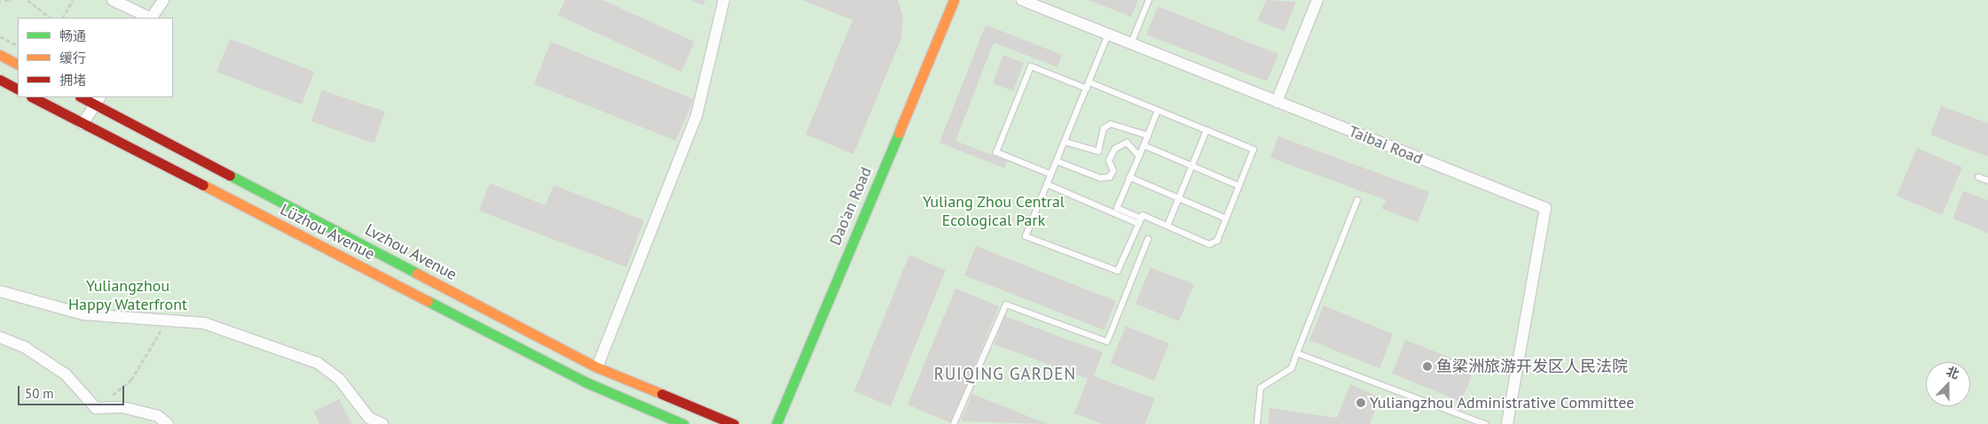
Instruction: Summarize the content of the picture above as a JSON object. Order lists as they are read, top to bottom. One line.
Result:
{"streets":{"main road":["Dao'an Road","Lüzhou Avenue","Lvzhou Avenue"],"street":["Taibai Road"]},"districts":["RUIQING GARDEN"],"parks":["Yuliang Zhou Central Ecological Park","Yuliangzhou Happy Waterfront"],"places":["鱼梁洲旅游开发区人民法院","Yuliangzhou Administrative Committee"],"legend":["畅通","缓行","拥堵"],"scale_bar":"50 m","north":"top"}
